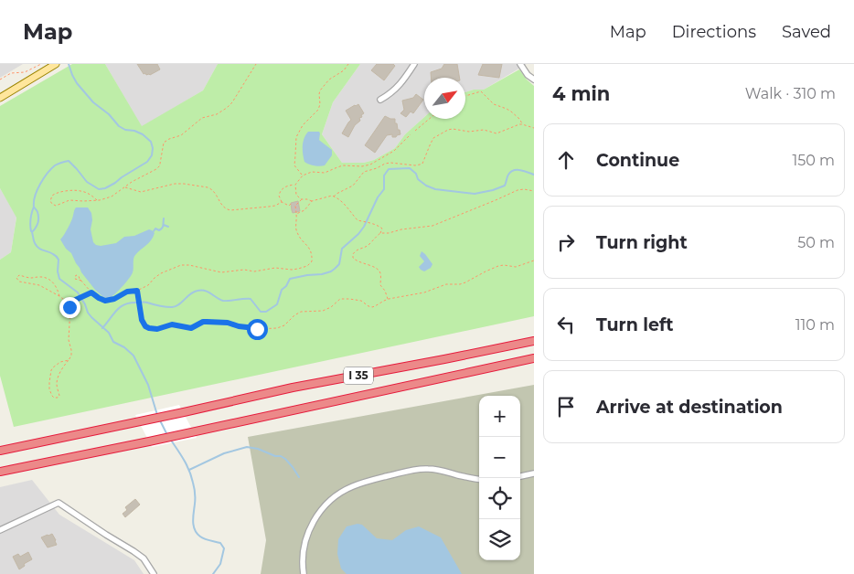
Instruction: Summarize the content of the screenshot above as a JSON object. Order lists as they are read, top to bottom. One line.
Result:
{"streets":{"highway":["I 35"]},"north":"top right","page":{"header":"Map","nav":["Map","Directions","Saved"],"heading":["4 min","Walk · 310 m"],"list":[["Continue","150 m"],["Turn right","50 m"],["Turn left","110 m"],"Arrive at destination"],"map_buttons":["+","−"]}}
